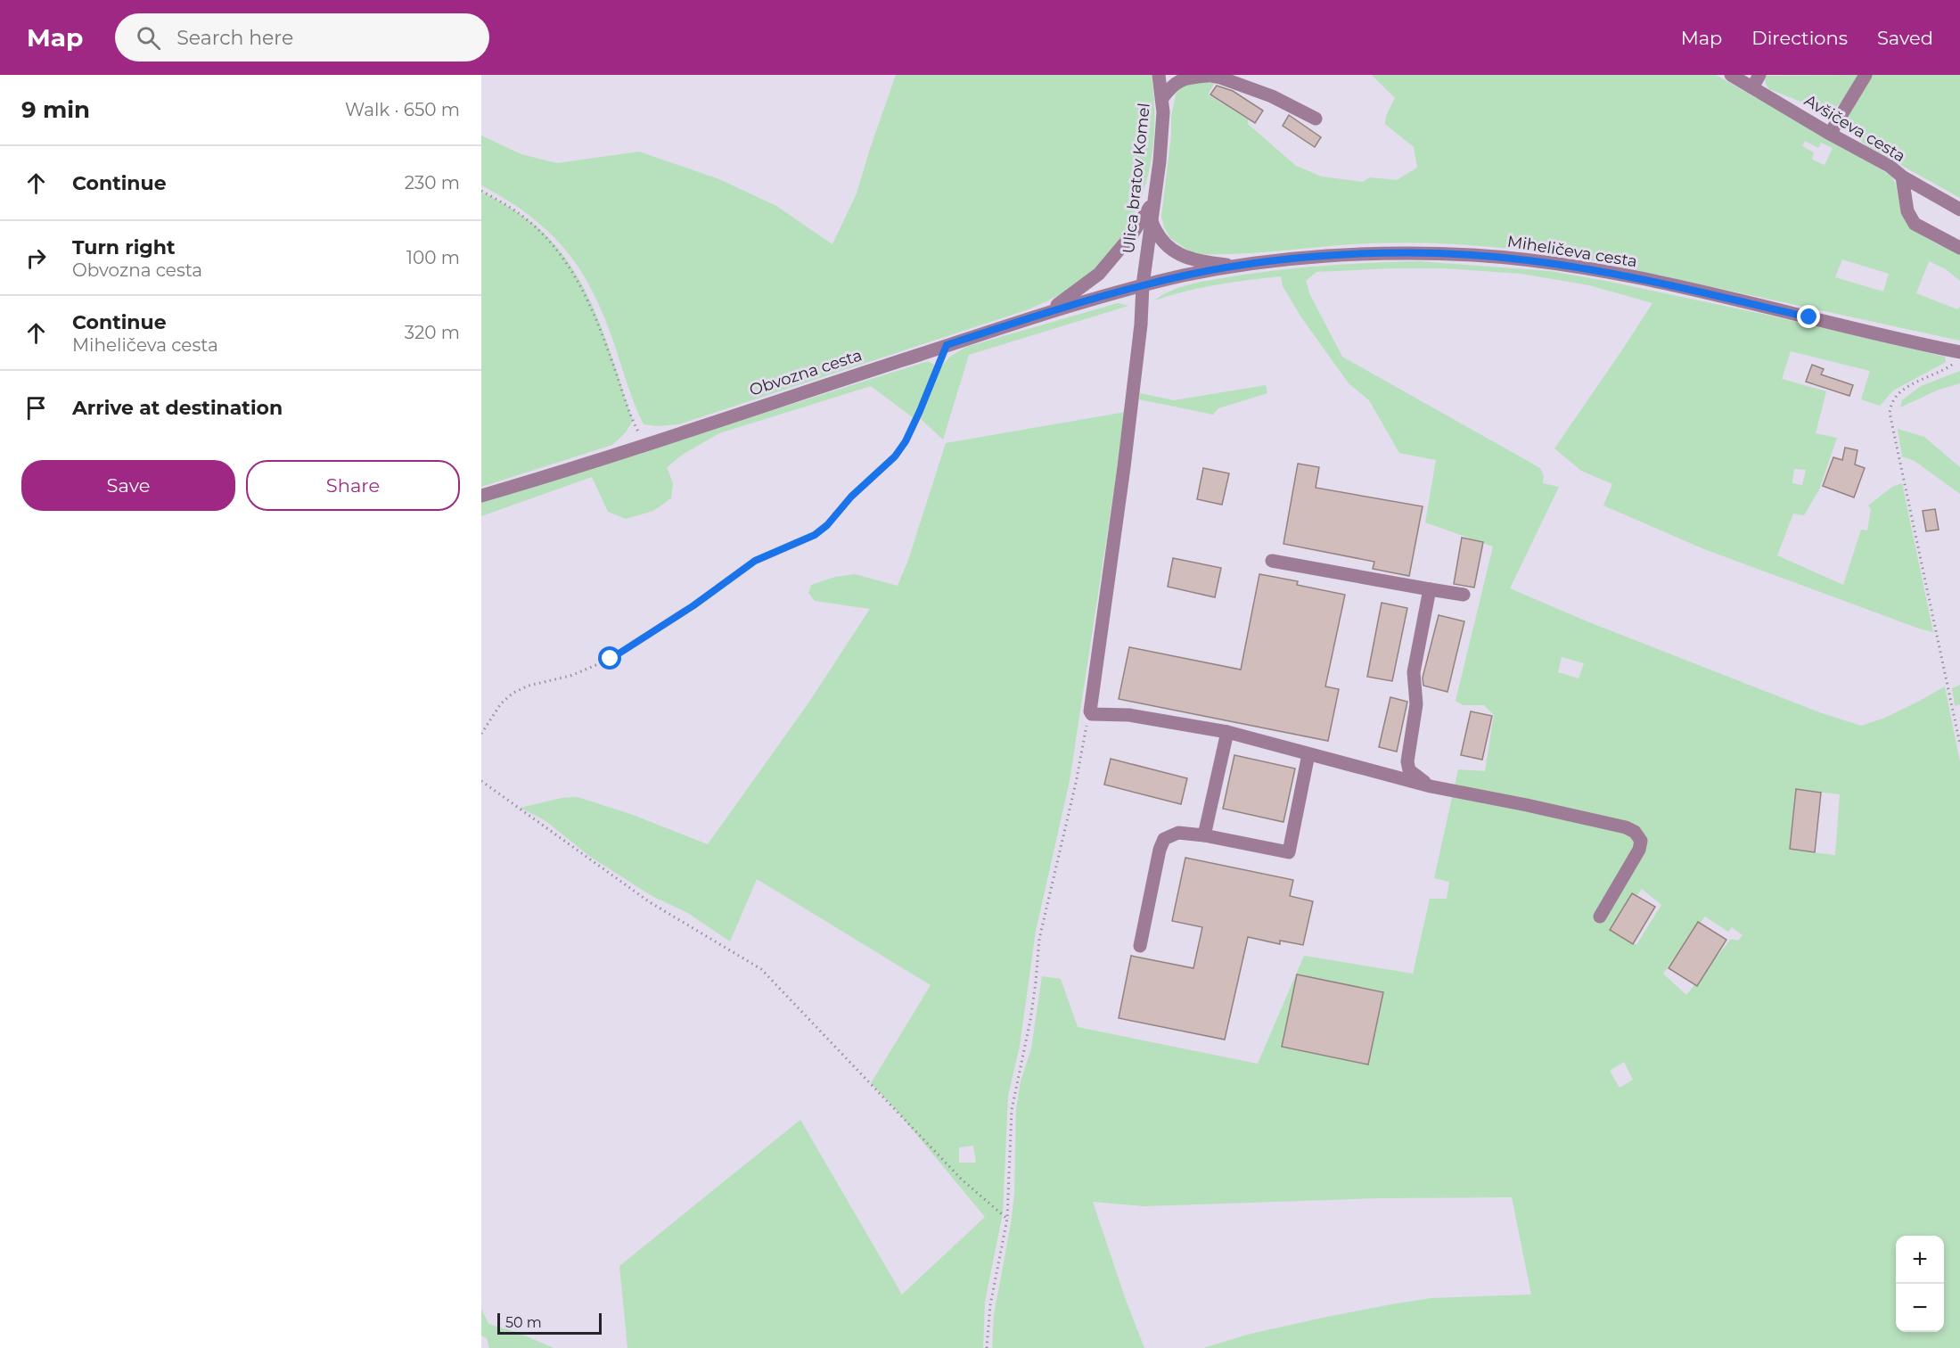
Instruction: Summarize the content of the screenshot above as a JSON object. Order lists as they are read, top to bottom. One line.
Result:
{"streets":{"street":["Avšičeva cesta","Ulica bratov Komel","Miheličeva cesta","Obvozna cesta"]},"crossings":[["Ulica bratov Komel","Miheličeva cesta"],["Ulica bratov Komel","Obvozna cesta"],["Miheličeva cesta","Obvozna cesta"]],"scale_bar":"50 m","page":{"header":"Map","search":"Search here","nav":["Map","Directions","Saved"],"heading":["9 min","Walk · 650 m"],"list":[["Continue","230 m"],["Turn right","Obvozna cesta","100 m"],["Continue","Miheličeva cesta","320 m"],"Arrive at destination"],"buttons":["Save","Share"],"map_buttons":["+","−"],"scale":"50 m"}}
